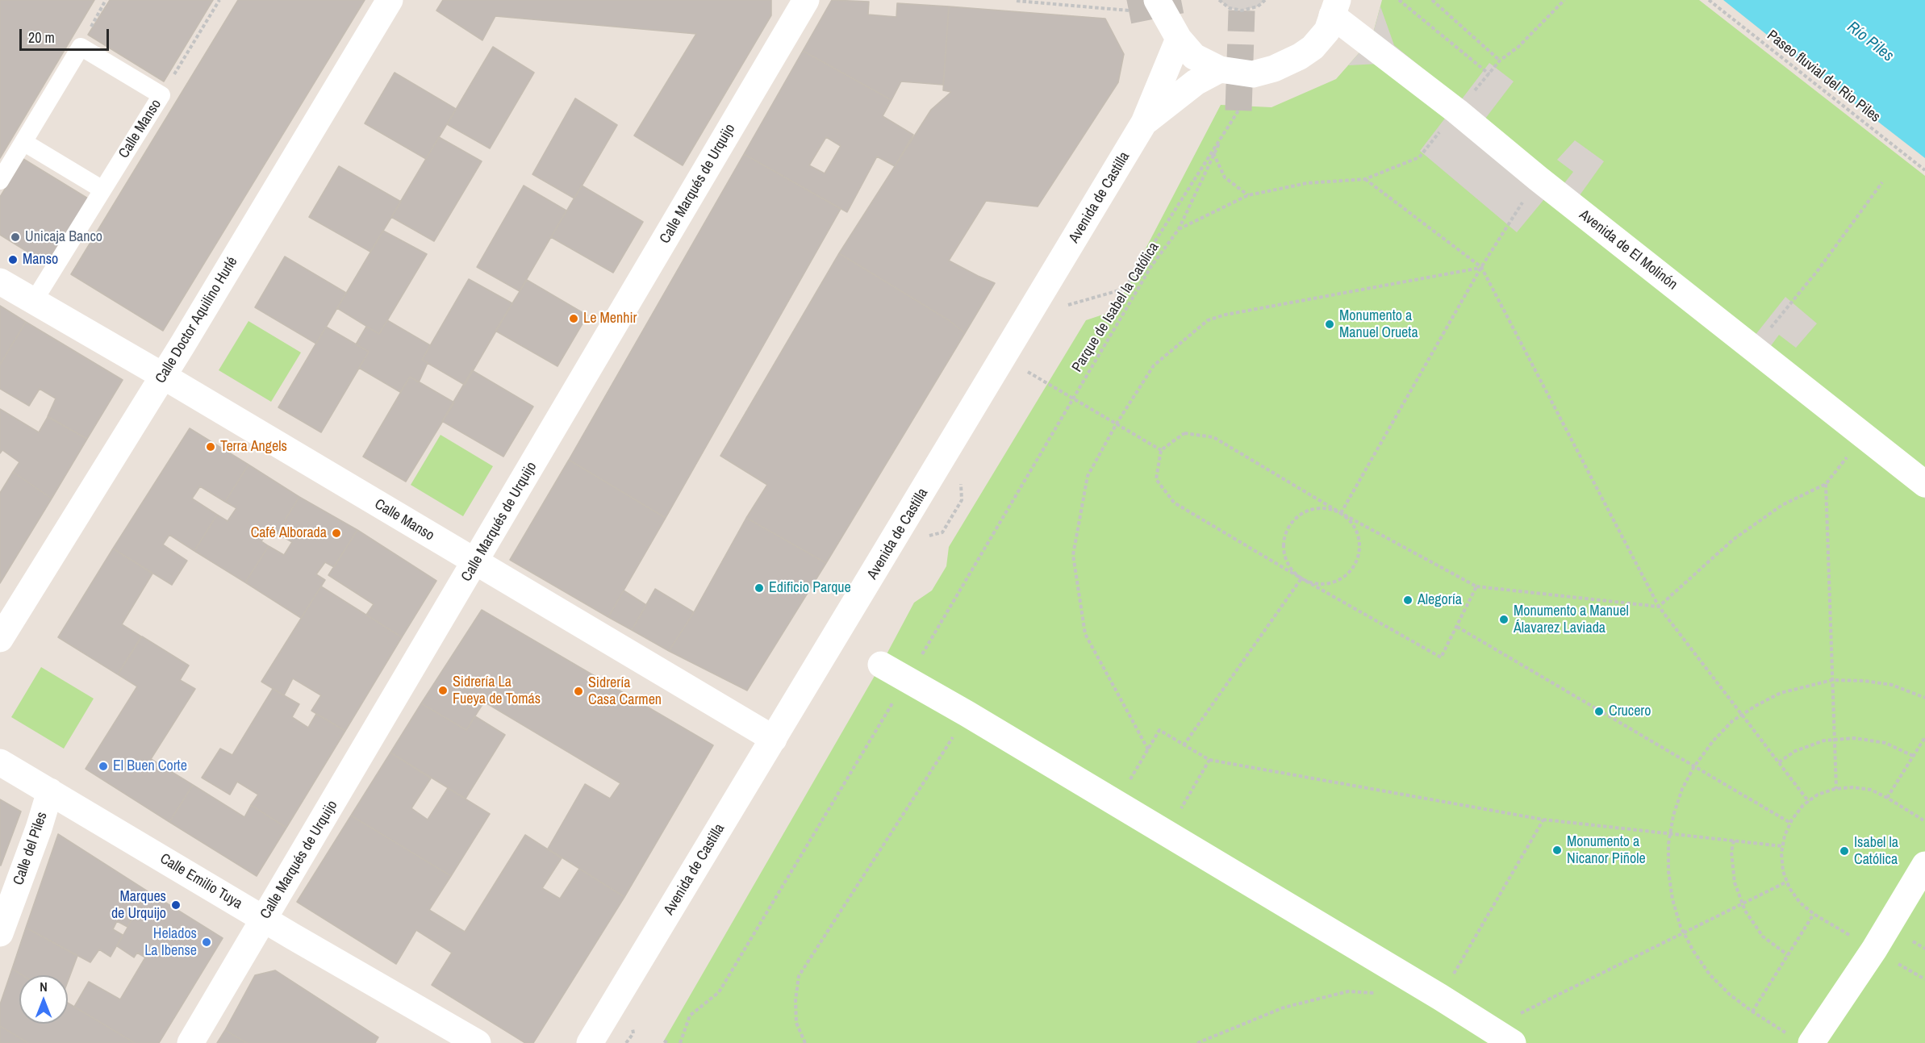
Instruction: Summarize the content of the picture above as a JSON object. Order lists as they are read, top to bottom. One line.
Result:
{"streets":{"street":["Calle Manso","Calle Marqués de Urquijo","Avenida de Castilla","Avenida de El Molinón","Calle Doctor Aquilino Hurlé","Calle del Piles","Calle Emilio Tuya"],"path":["Paseo fluvial del Rio Piles","Parque de Isabel la Católica"]},"crossings":[["Calle Manso","Calle Marqués de Urquijo"],["Calle Manso","Avenida de Castilla"],["Calle Manso","Calle Doctor Aquilino Hurlé"],["Calle Marqués de Urquijo","Calle Emilio Tuya"],["Calle del Piles","Calle Emilio Tuya"]],"water":["Río Piles"],"places":["Unicaja Banco","Manso","Le Menhir","Monumento a Manuel Orueta","Terra Angels","Café Alborada","Edificio Parque","Alegoría","Monumento a Manuel Álavarez Laviada","Sidrería La Fueya de Tomás","Sidrería Casa Carmen","Crucero","El Buen Corte","Monumento a Nicanor Piñole","Isabel la Católica","Marques de Urquijo","Helados La Ibense"],"scale_bar":"20 m","north":"top"}
